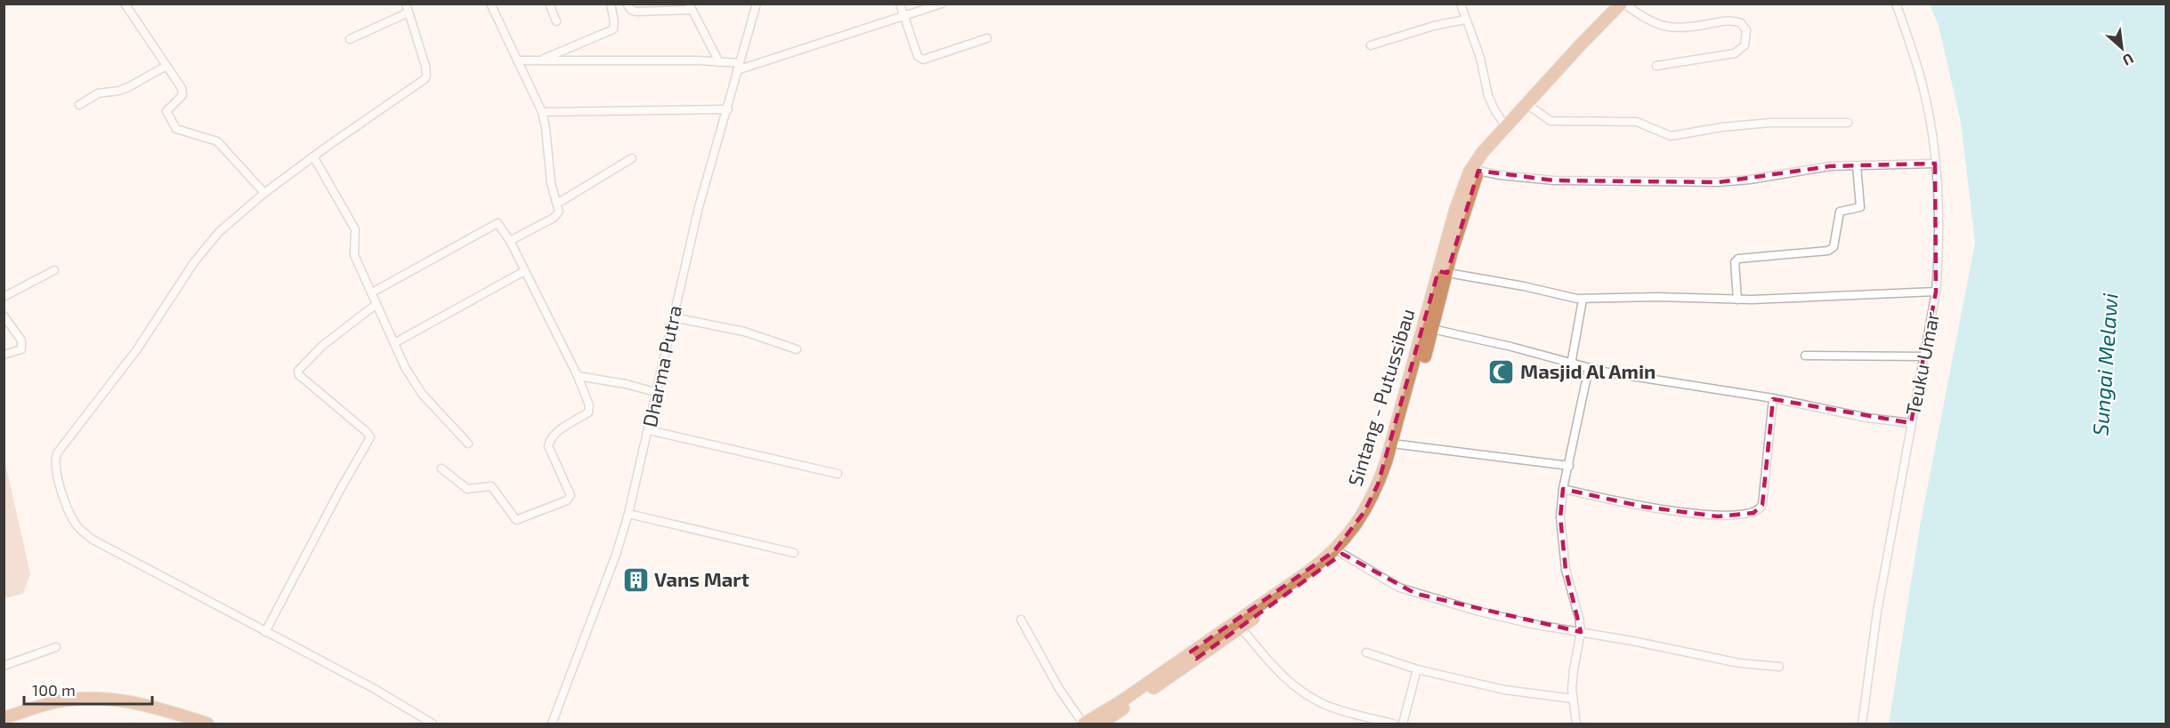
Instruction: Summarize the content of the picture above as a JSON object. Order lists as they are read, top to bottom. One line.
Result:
{"streets":{"highway":["Sintang - Putussibau"],"street":["Teuku Umar","Dharma Putra"]},"water":["Sungai Melawi"],"places":{"mosque":["Masjid Al Amin"],"building":["Vans Mart"]},"scale_bar":"100 m","north":"bottom right"}
